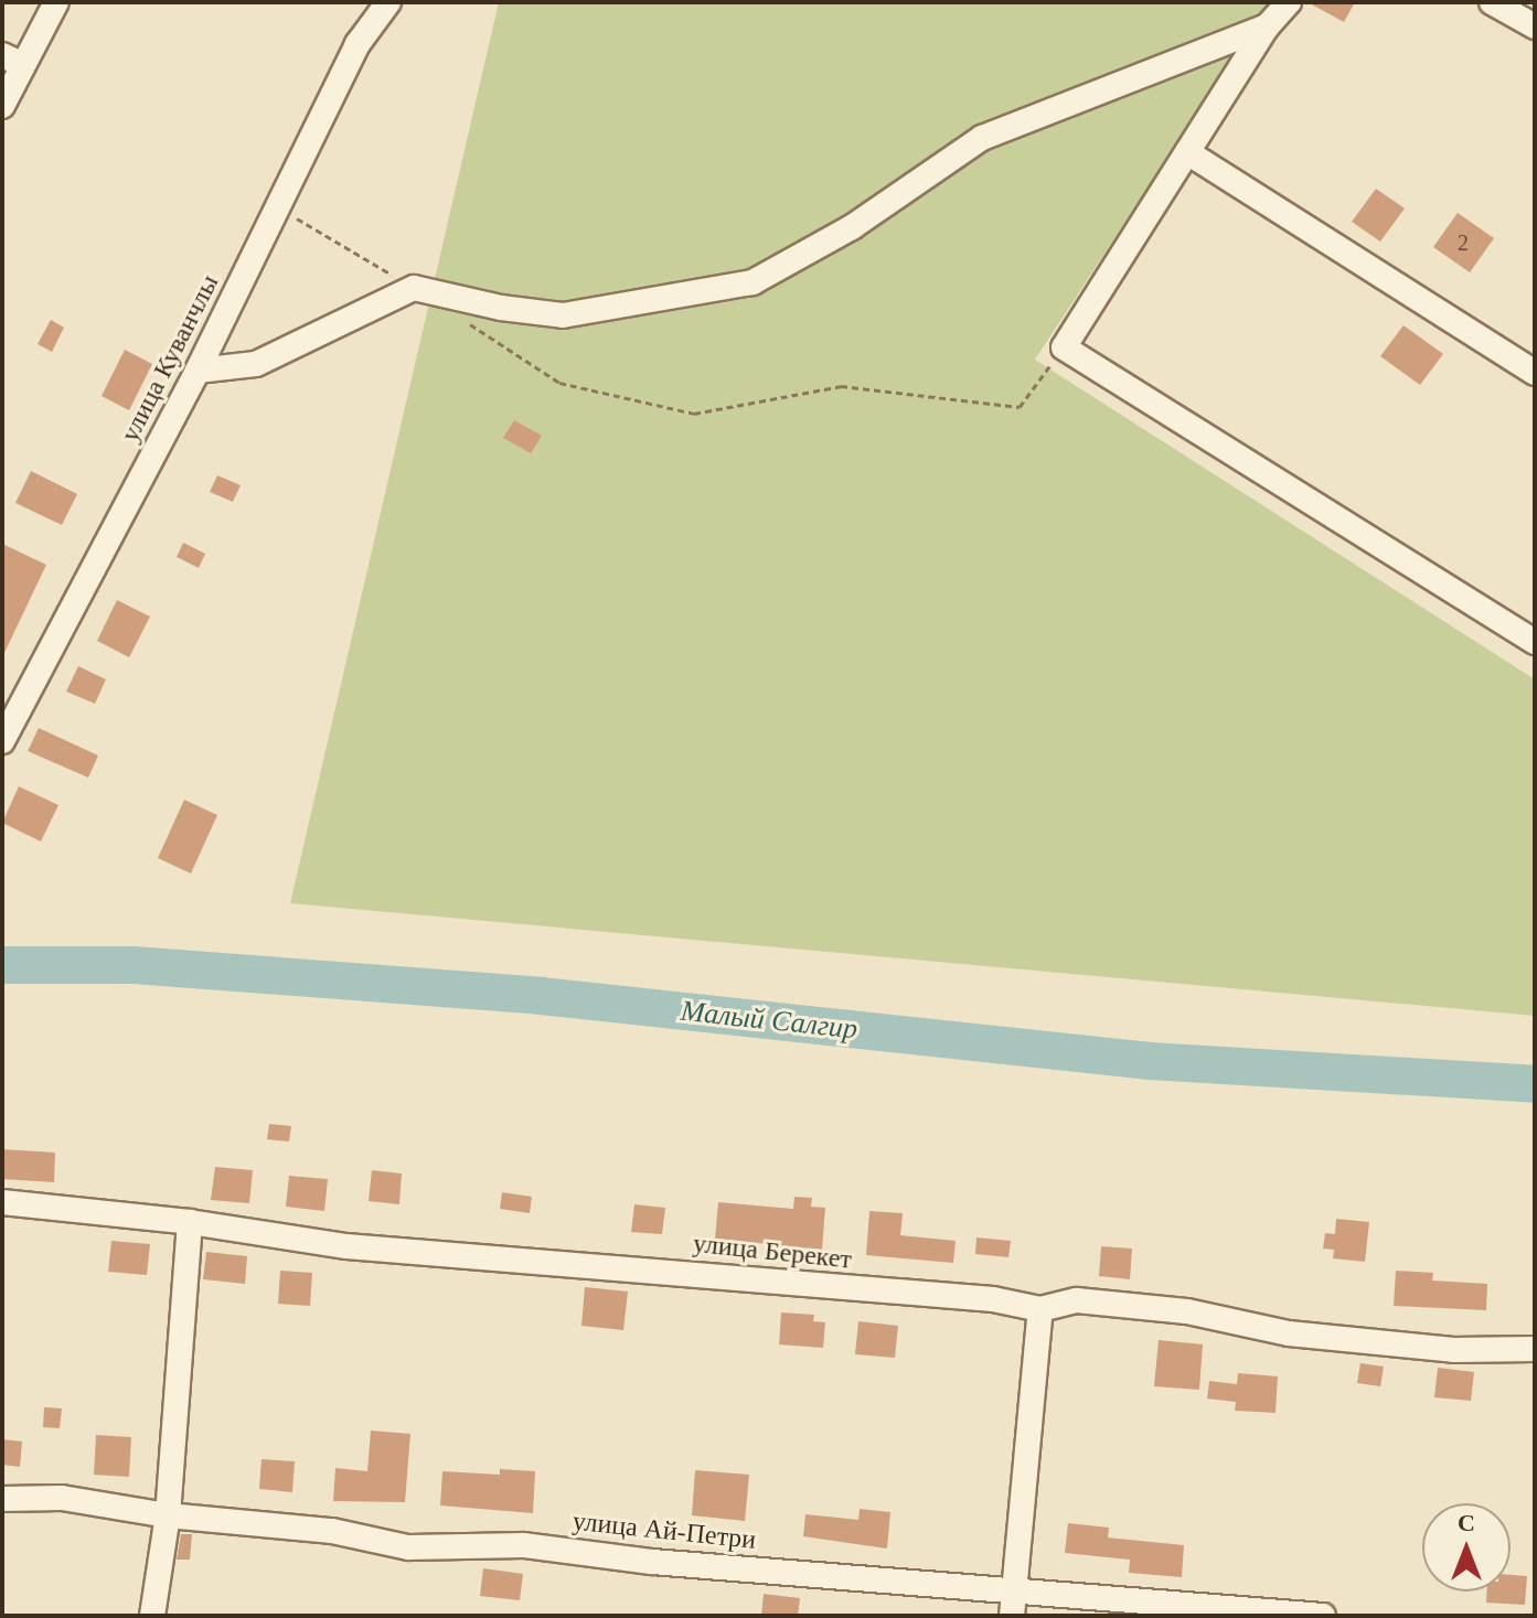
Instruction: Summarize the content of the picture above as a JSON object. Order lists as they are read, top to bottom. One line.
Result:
{"streets":{"street":["улица Куванчлы","улица Берекет","улица Ай-Петри"]},"water":["Малый Салгир"],"house_numbers":["2"],"north":"top"}
